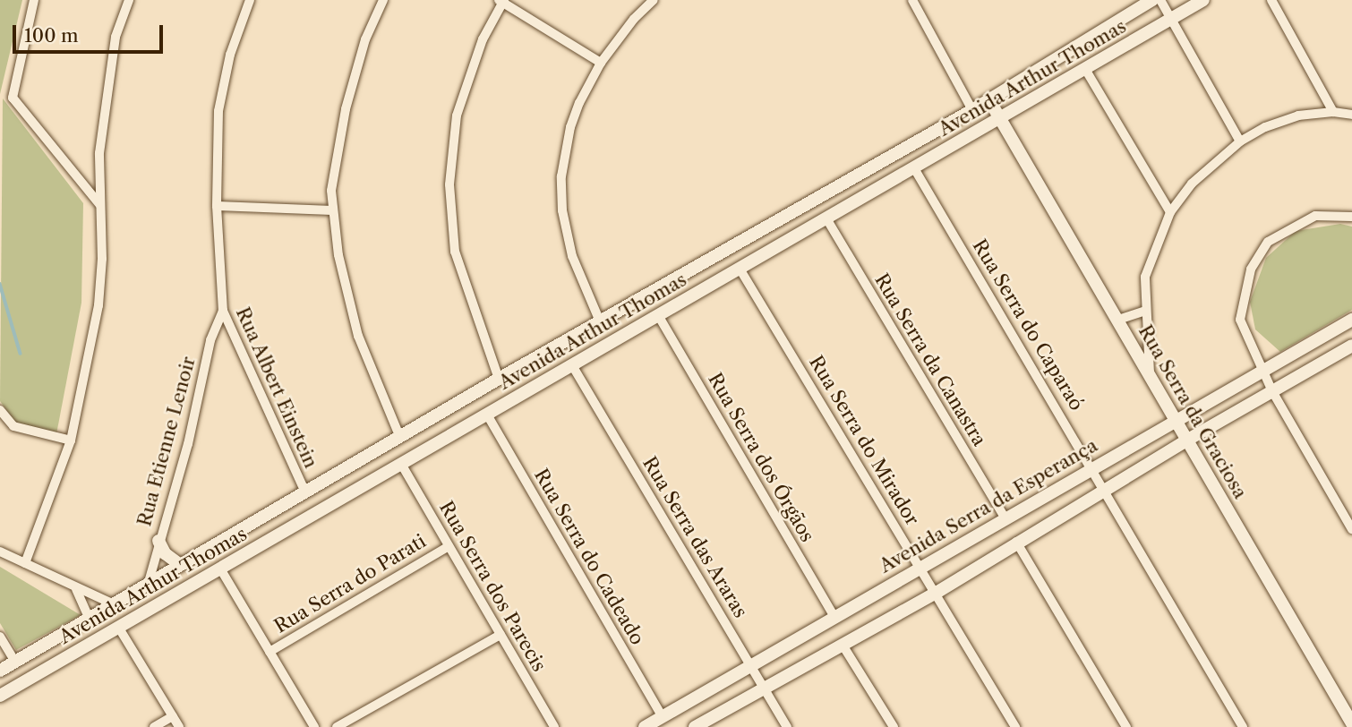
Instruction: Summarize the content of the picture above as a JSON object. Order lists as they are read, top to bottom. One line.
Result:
{"streets":{"main road":["Avenida Arthur Thomas","Rua Serra da Graciosa","Avenida Serra da Esperança"],"street":["Rua Serra do Caparaó","Rua Serra da Canastra","Rua Albert Einstein","Rua Serra do Mirador","Rua Etienne Lenoir","Rua Serra dos Órgãos","Rua Serra das Araras","Rua Serra do Cadeado","Rua Serra do Parati","Rua Serra dos Parecis"]},"crossings":[["Avenida Arthur Thomas","Rua Serra do Caparaó"],["Avenida Arthur Thomas","Rua Serra da Canastra"],["Avenida Arthur Thomas","Rua Albert Einstein"],["Avenida Arthur Thomas","Rua Serra da Graciosa"],["Avenida Arthur Thomas","Rua Serra do Mirador"],["Avenida Arthur Thomas","Rua Etienne Lenoir"],["Avenida Arthur Thomas","Rua Serra dos Órgãos"],["Avenida Arthur Thomas","Rua Serra das Araras"],["Avenida Arthur Thomas","Rua Serra do Cadeado"],["Avenida Arthur Thomas","Rua Serra dos Parecis"],["Rua Serra do Caparaó","Avenida Serra da Esperança"],["Rua Serra da Canastra","Avenida Serra da Esperança"],["Rua Albert Einstein","Rua Etienne Lenoir"],["Rua Serra da Graciosa","Avenida Serra da Esperança"],["Rua Serra do Mirador","Avenida Serra da Esperança"],["Rua Serra dos Órgãos","Avenida Serra da Esperança"],["Avenida Serra da Esperança","Rua Serra das Araras"],["Avenida Serra da Esperança","Rua Serra do Cadeado"],["Rua Serra do Parati","Rua Serra dos Parecis"]],"scale_bar":"100 m"}
